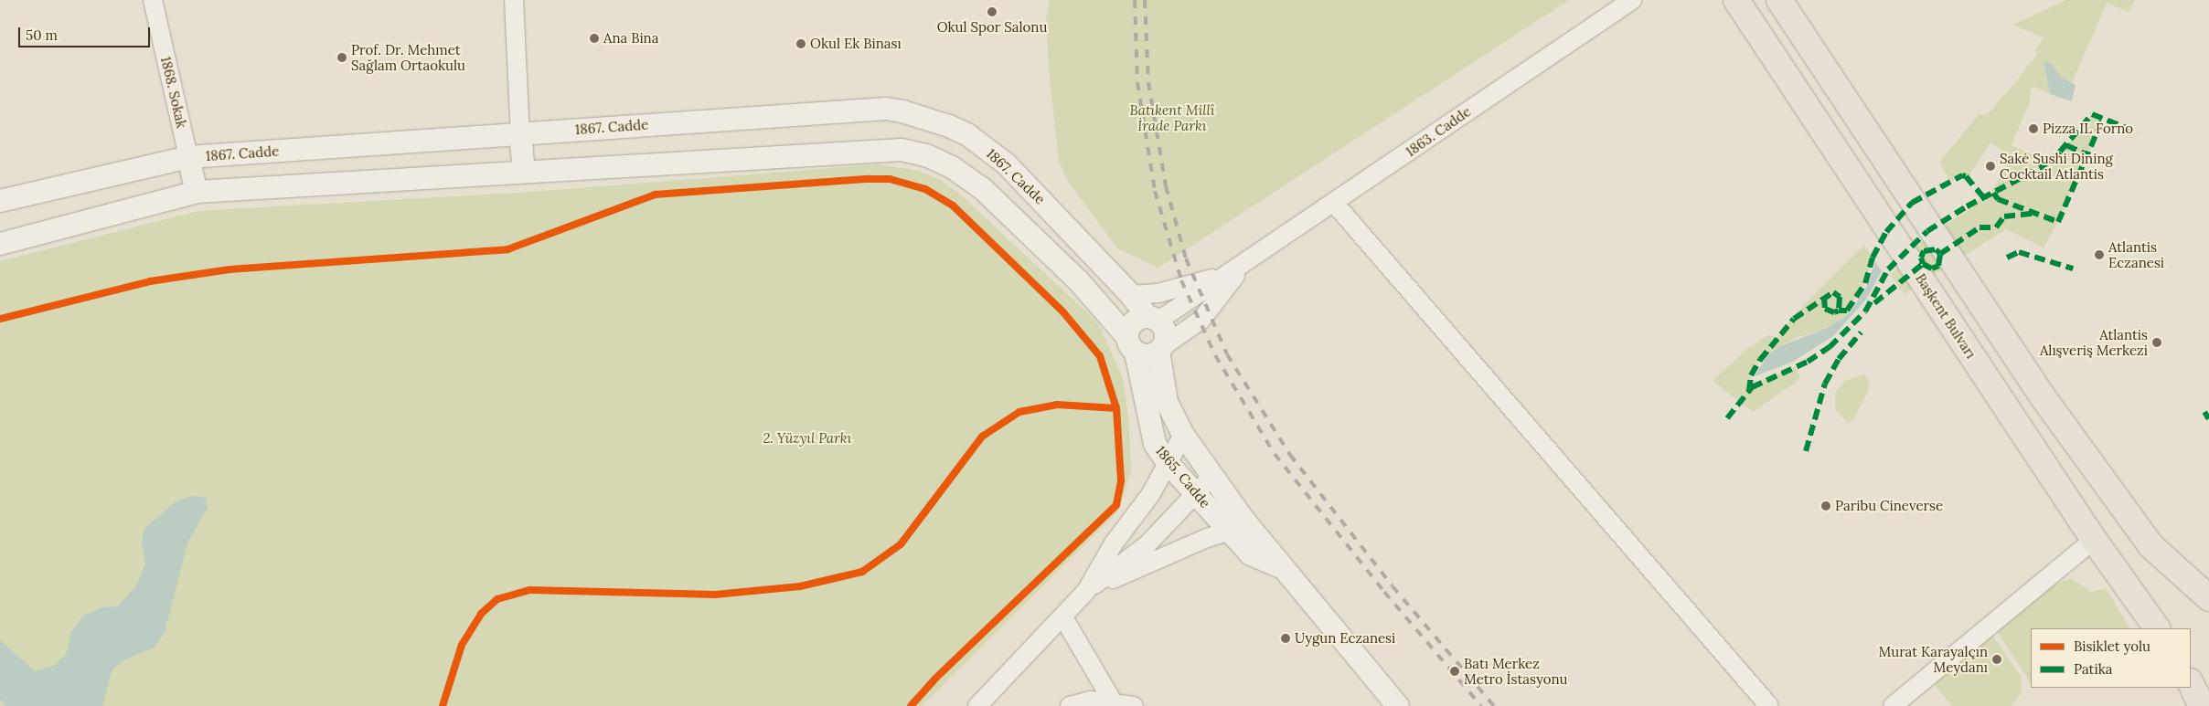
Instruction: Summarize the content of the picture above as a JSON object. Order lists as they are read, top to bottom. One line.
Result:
{"streets":{"main road":["Başkent Bulvarı"],"street":["1868. Sokak","1867. Cadde","1863. Cadde","1865. Cadde"]},"crossings":[["1868. Sokak","1867. Cadde"],["1867. Cadde","1865. Cadde"]],"parks":["Batıkent Millî İrade Parkı","2. Yüzyıl Parkı"],"places":["Okul Spor Salonu","Ana Bina","Okul Ek Binası","Prof. Dr. Mehmet Sağlam Ortaokulu","Pizza IL Forno","Saké Sushi Dining Cocktail Atlantis","Atlantis Eczanesi","Atlantis Alışveriş Merkezi","Paribu Cineverse","Uygun Eczanesi","Murat Karayalçın Meydanı","Batı Merkez Metro İstasyonu"],"legend":["Bisiklet yolu","Patika"],"scale_bar":"50 m"}
